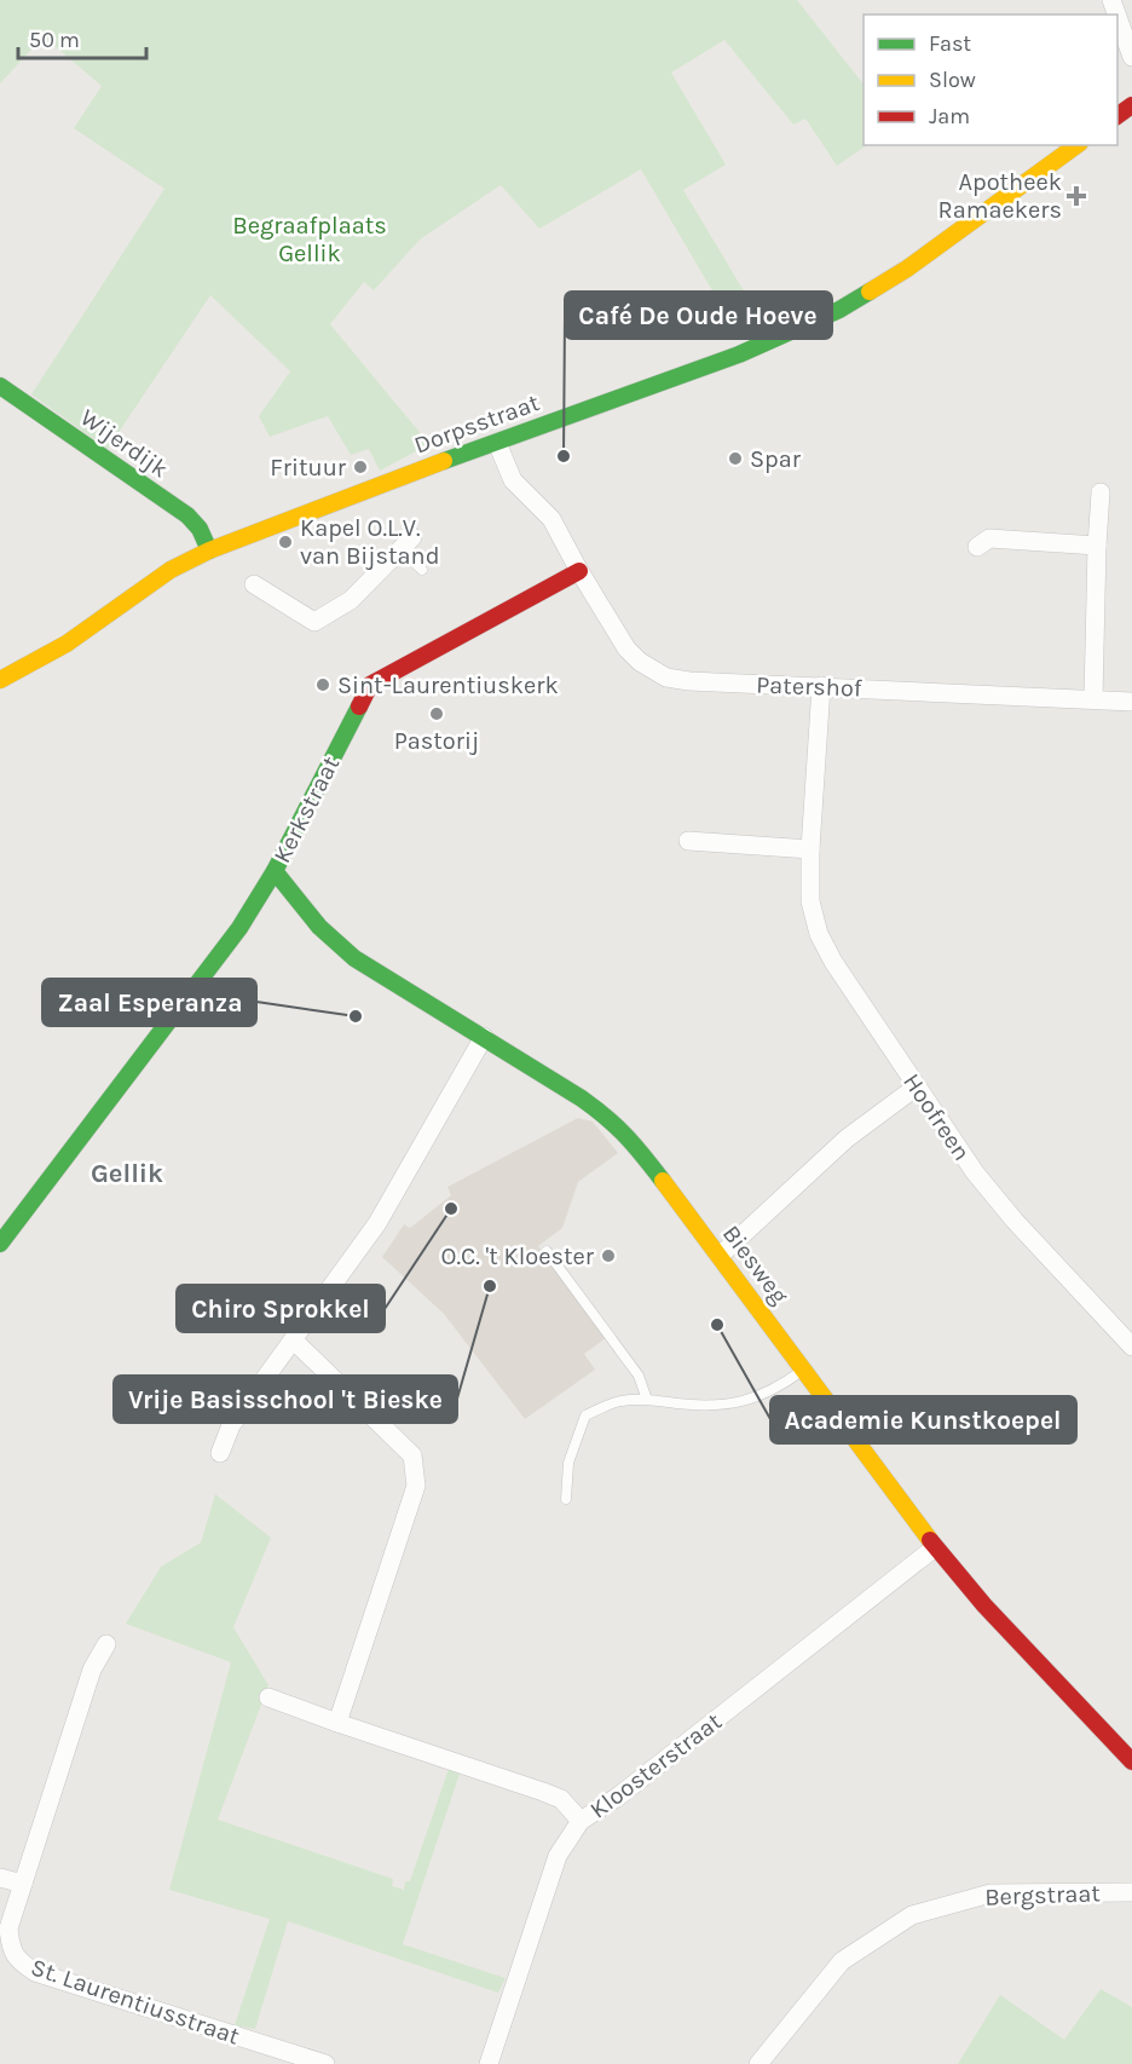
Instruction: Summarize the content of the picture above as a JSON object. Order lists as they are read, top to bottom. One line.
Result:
{"streets":{"street":["Dorpsstraat","Wijerdijk","Patershof","Kerkstraat","Hoofreen","Biesweg","Kloosterstraat","Bergstraat","St. Laurentiusstraat"]},"crossings":[["Dorpsstraat","Wijerdijk"],["Patershof","Kerkstraat"],["Patershof","Hoofreen"],["Kerkstraat","Biesweg"],["Biesweg","Kloosterstraat"]],"districts":["Gellik"],"parks":["Begraafplaats Gellik"],"places":{"health":["Apotheek Ramaekers"],"other":["Café De Oude Hoeve","Spar","Frituur","Kapel O.L.V. van Bijstand","Sint-Laurentiuskerk","Pastorij","Zaal Esperanza","Chiro Sprokkel","O.C. 't Kloester","Vrije Basisschool 't Bieske","Academie Kunstkoepel"]},"legend":["Fast","Slow","Jam"],"scale_bar":"50 m"}
